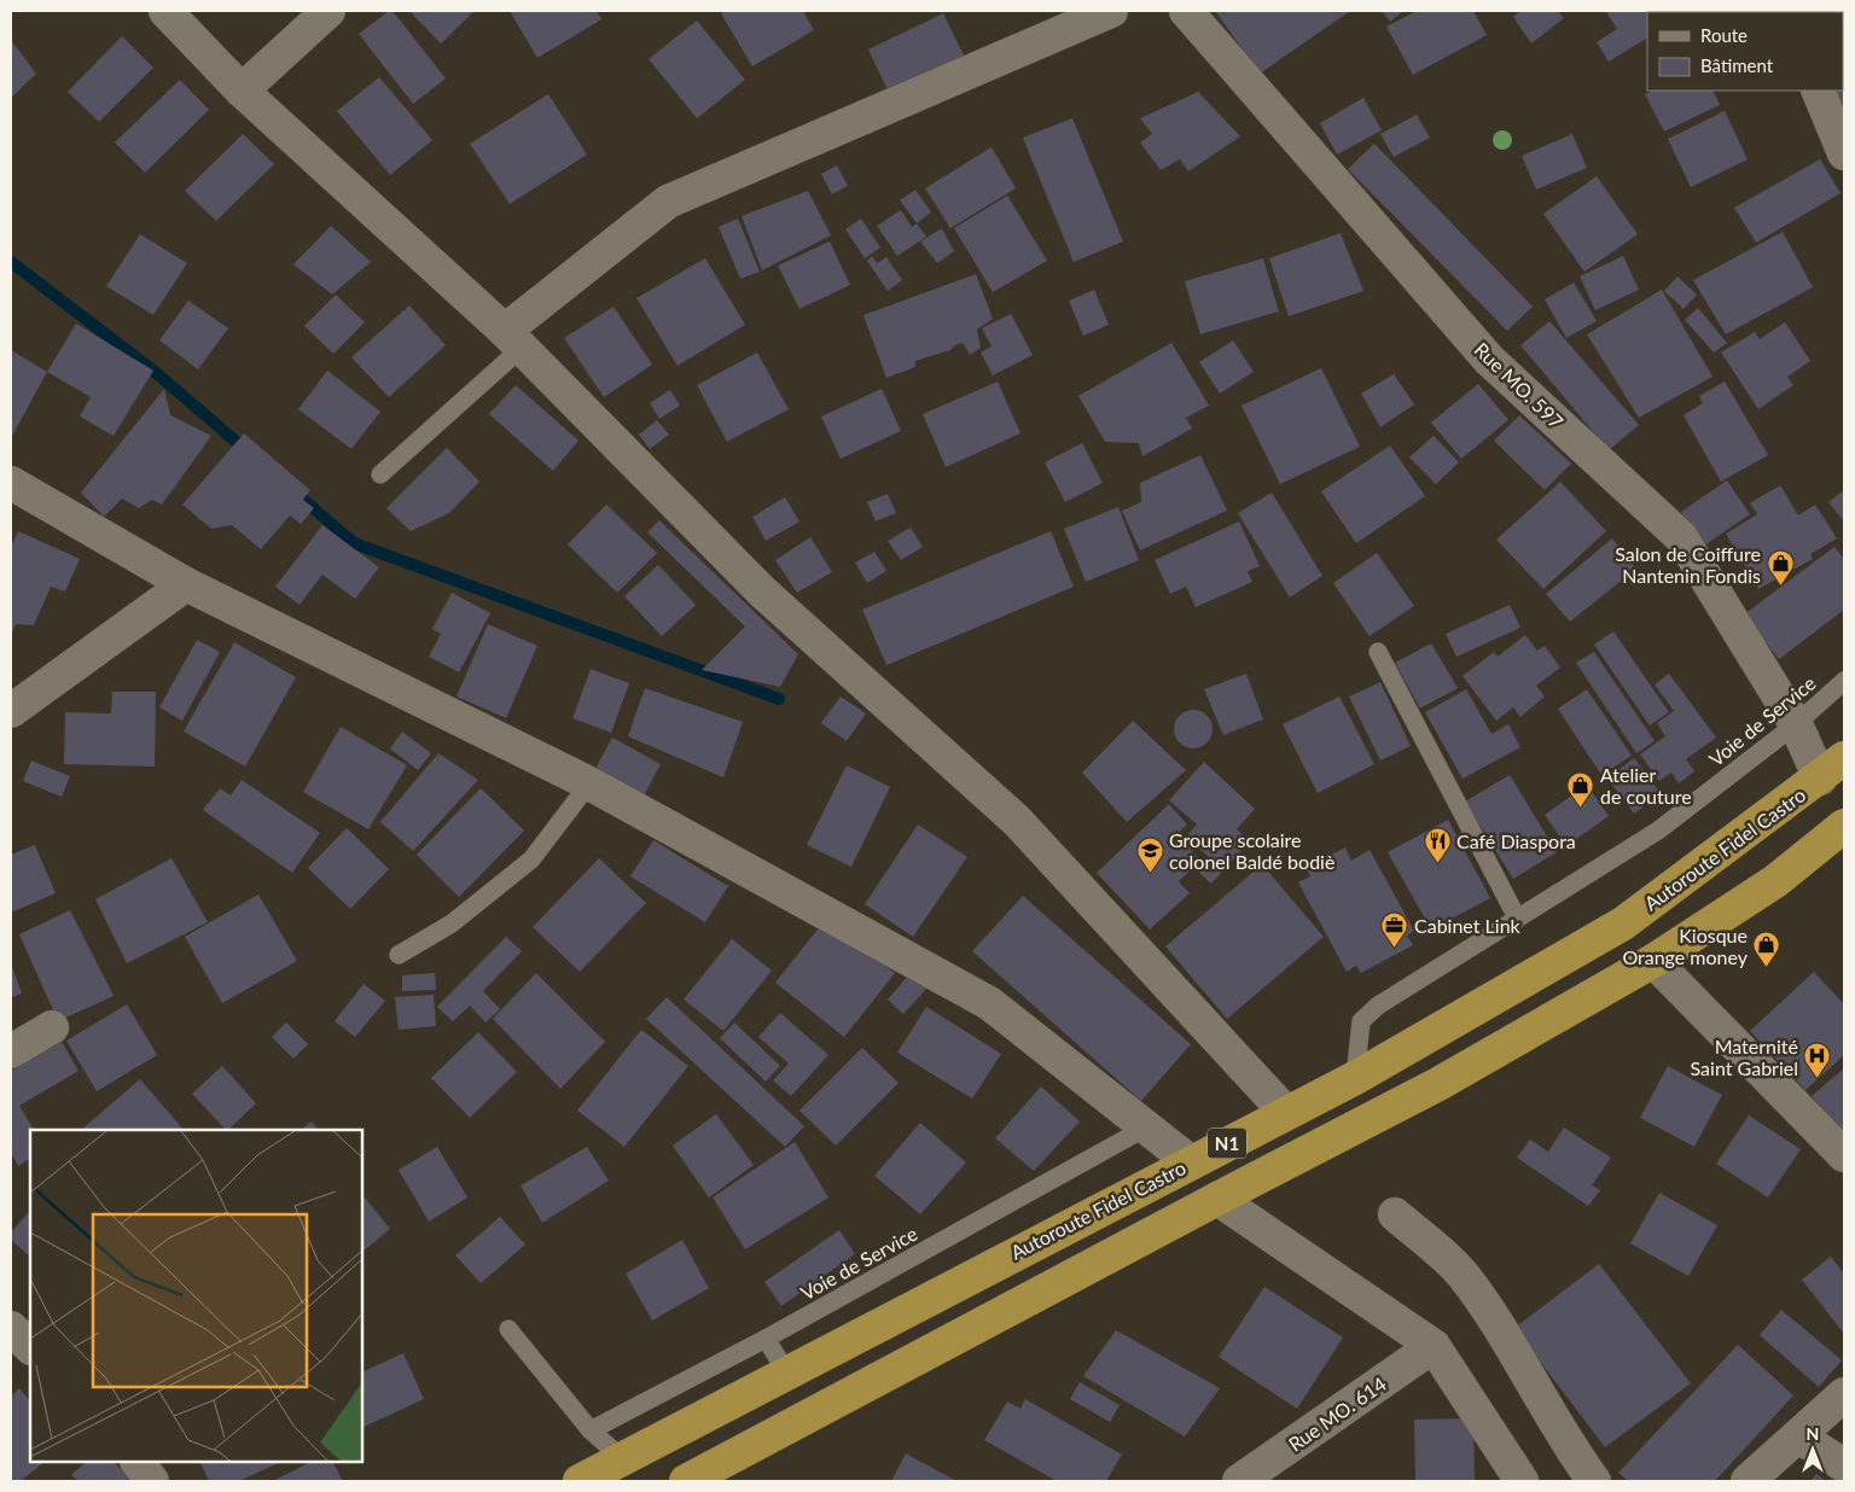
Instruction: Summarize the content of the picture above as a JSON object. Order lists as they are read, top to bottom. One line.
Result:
{"streets":{"highway":["Autoroute Fidel Castro","N1"],"street":["Rue MO. 597","Rue MO. 614"],"lane":["Voie de Service"]},"crossings":[["Rue MO. 597","Voie de Service"],["Rue MO. 597","Autoroute Fidel Castro"],["Voie de Service","Autoroute Fidel Castro"]],"places":{"shop":["Salon de Coiffure Nantenin Fondis","Atelier de couture","Kiosque Orange money"],"restaurant":["Café Diaspora"],"school or university":["Groupe scolaire colonel Baldé bodiè"],"office":["Cabinet Link"],"hospital":["Maternité Saint Gabriel"]},"legend":["Route","Bâtiment"],"north":"top"}
